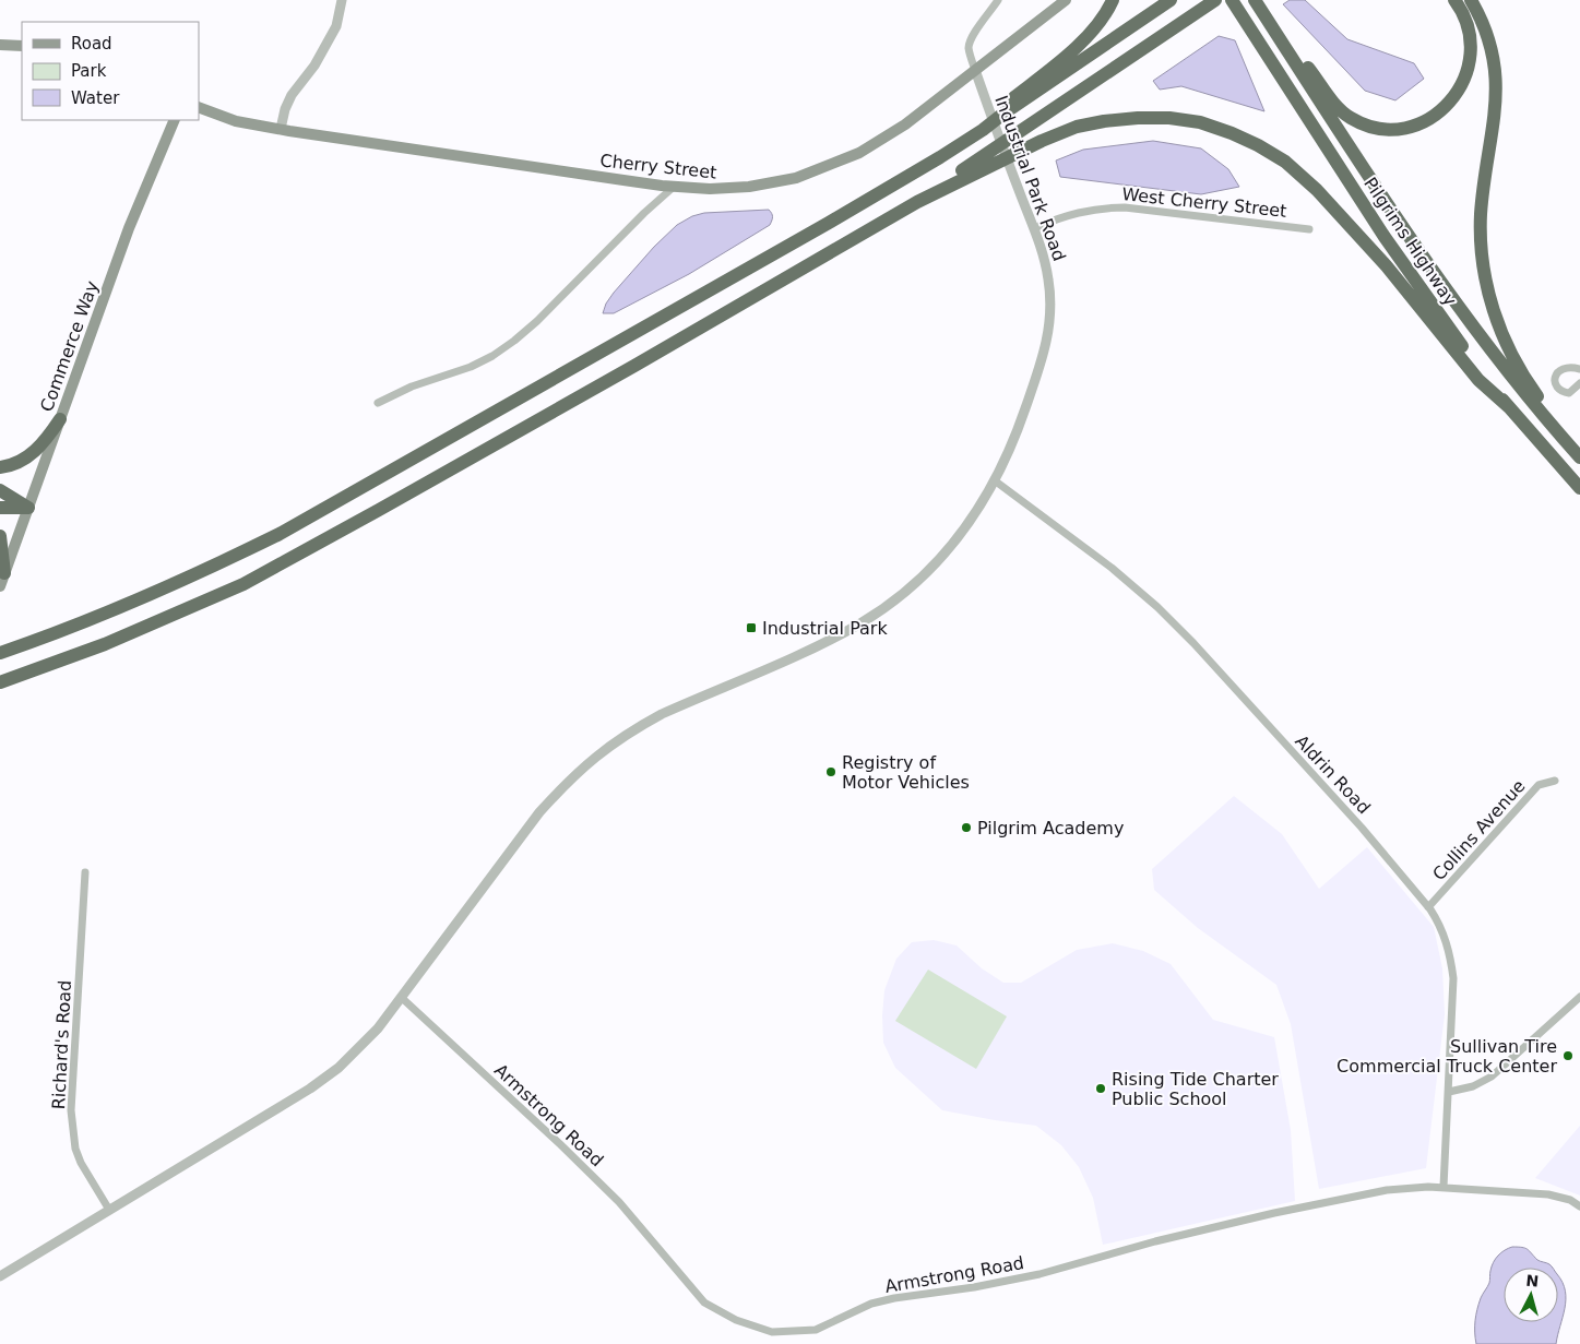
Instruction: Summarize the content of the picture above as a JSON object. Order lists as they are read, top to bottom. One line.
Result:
{"streets":{"highway":["Pilgrims Highway"],"main road":["Cherry Street","Commerce Way"],"street":["Industrial Park Road","West Cherry Street","Aldrin Road","Collins Avenue","Richard's Road","Armstrong Road"]},"crossings":[["Cherry Street","Industrial Park Road"],["Industrial Park Road","West Cherry Street"],["Industrial Park Road","Aldrin Road"],["Industrial Park Road","Richard's Road"],["Industrial Park Road","Armstrong Road"],["Aldrin Road","Collins Avenue"],["Aldrin Road","Armstrong Road"]],"places":{"transit":["Industrial Park"],"other":["Registry of Motor Vehicles","Pilgrim Academy","Sullivan Tire Commercial Truck Center","Rising Tide Charter Public School"]},"legend":["Road","Park","Water"],"north":"top"}
